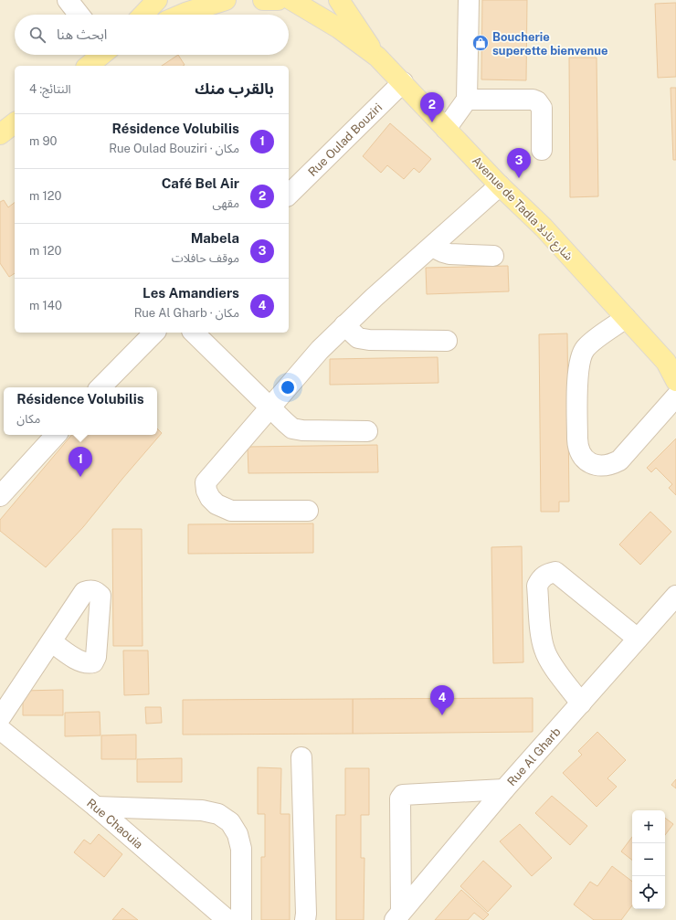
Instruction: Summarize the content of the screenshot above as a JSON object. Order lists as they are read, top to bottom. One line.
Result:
{"streets":{"main road":["Avenue de Tadla شارع تادلا"],"street":["Rue Oulad Bouziri","Rue Al Gharb","Rue Chaouia"]},"crossings":[["Rue Oulad Bouziri","Avenue de Tadla شارع تادلا"]],"places":{"shop":["Boucherie superette bienvenue"]},"page":{"search":"ابحث هنا","heading":["بالقرب منك","النتائج: 4"],"pins":["2","3","1","4"],"list":[{"mark":"1","name":"Résidence Volubilis","note":"مكان · Rue Oulad Bouziri","value":"90 m"},{"mark":"2","name":"Café Bel Air","note":"مقهى","value":"120 m"},{"mark":"3","name":"Mabela","note":"موقف حافلات","value":"120 m"},{"mark":"4","name":"Les Amandiers","note":"مكان · Rue Al Gharb","value":"140 m"}],"popup":["Résidence Volubilis","مكان"],"map_buttons":["+","−"]}}
